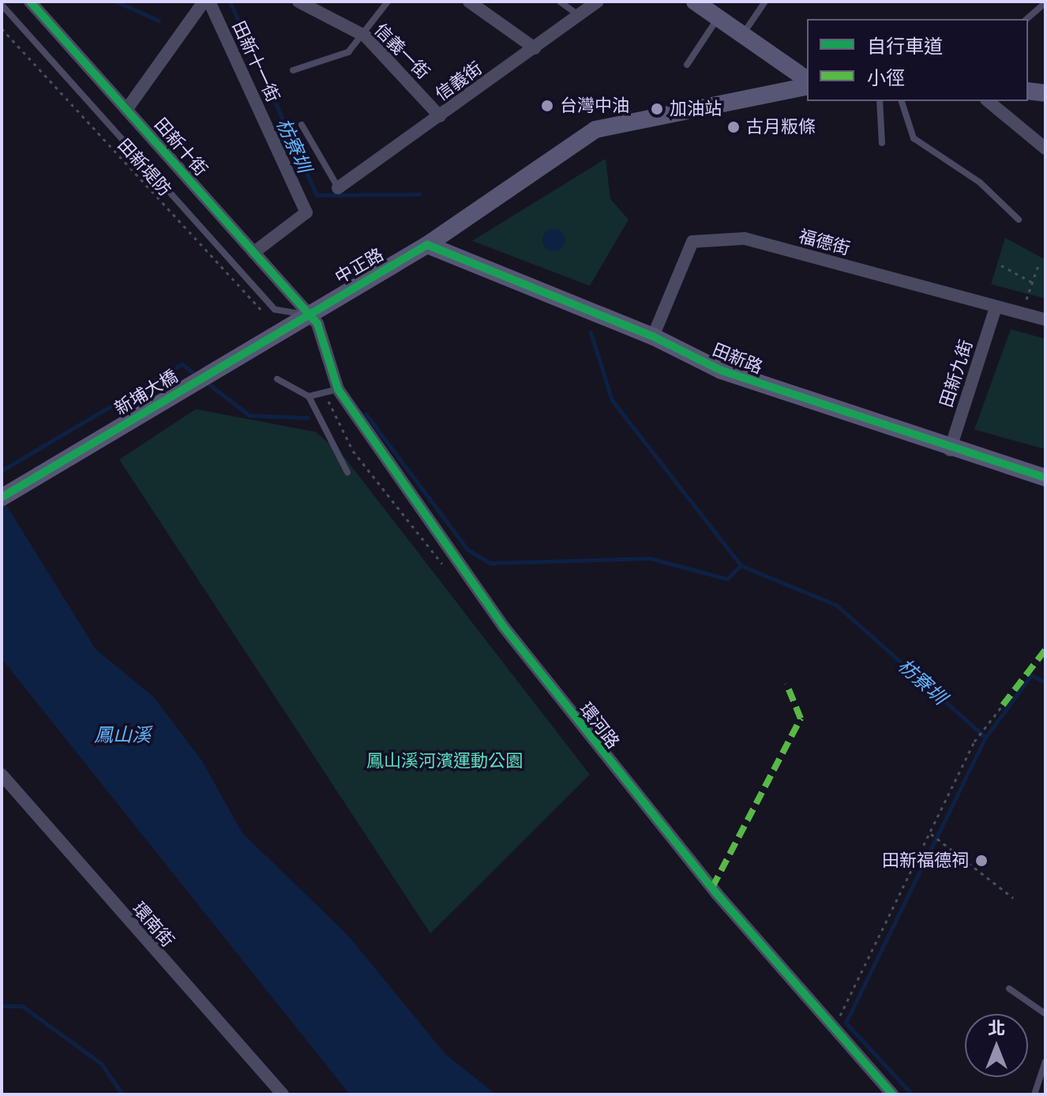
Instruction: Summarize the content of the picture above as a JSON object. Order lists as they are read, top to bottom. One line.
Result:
{"streets":{"main road":["中正路","田新路","新埔大橋"],"street":["信義一街","田新十一街","信義街","田新十街","福德街","田新九街","環河路","環南街"],"path":["田新堤防"]},"crossings":[["信義一街","信義街"],["田新十一街","田新十街"],["田新十街","中正路"],["田新十街","新埔大橋"],["田新十街","環河路"],["福德街","田新路"],["福德街","田新九街"],["中正路","田新路"],["中正路","新埔大橋"],["中正路","環河路"],["田新路","田新九街"],["新埔大橋","環河路"]],"water":["枋寮圳","鳳山溪"],"parks":["鳳山溪河濱運動公園"],"places":["台灣中油","加油站","古月粄條","田新福德祠"],"legend":["自行車道","小徑"],"north":"top"}
